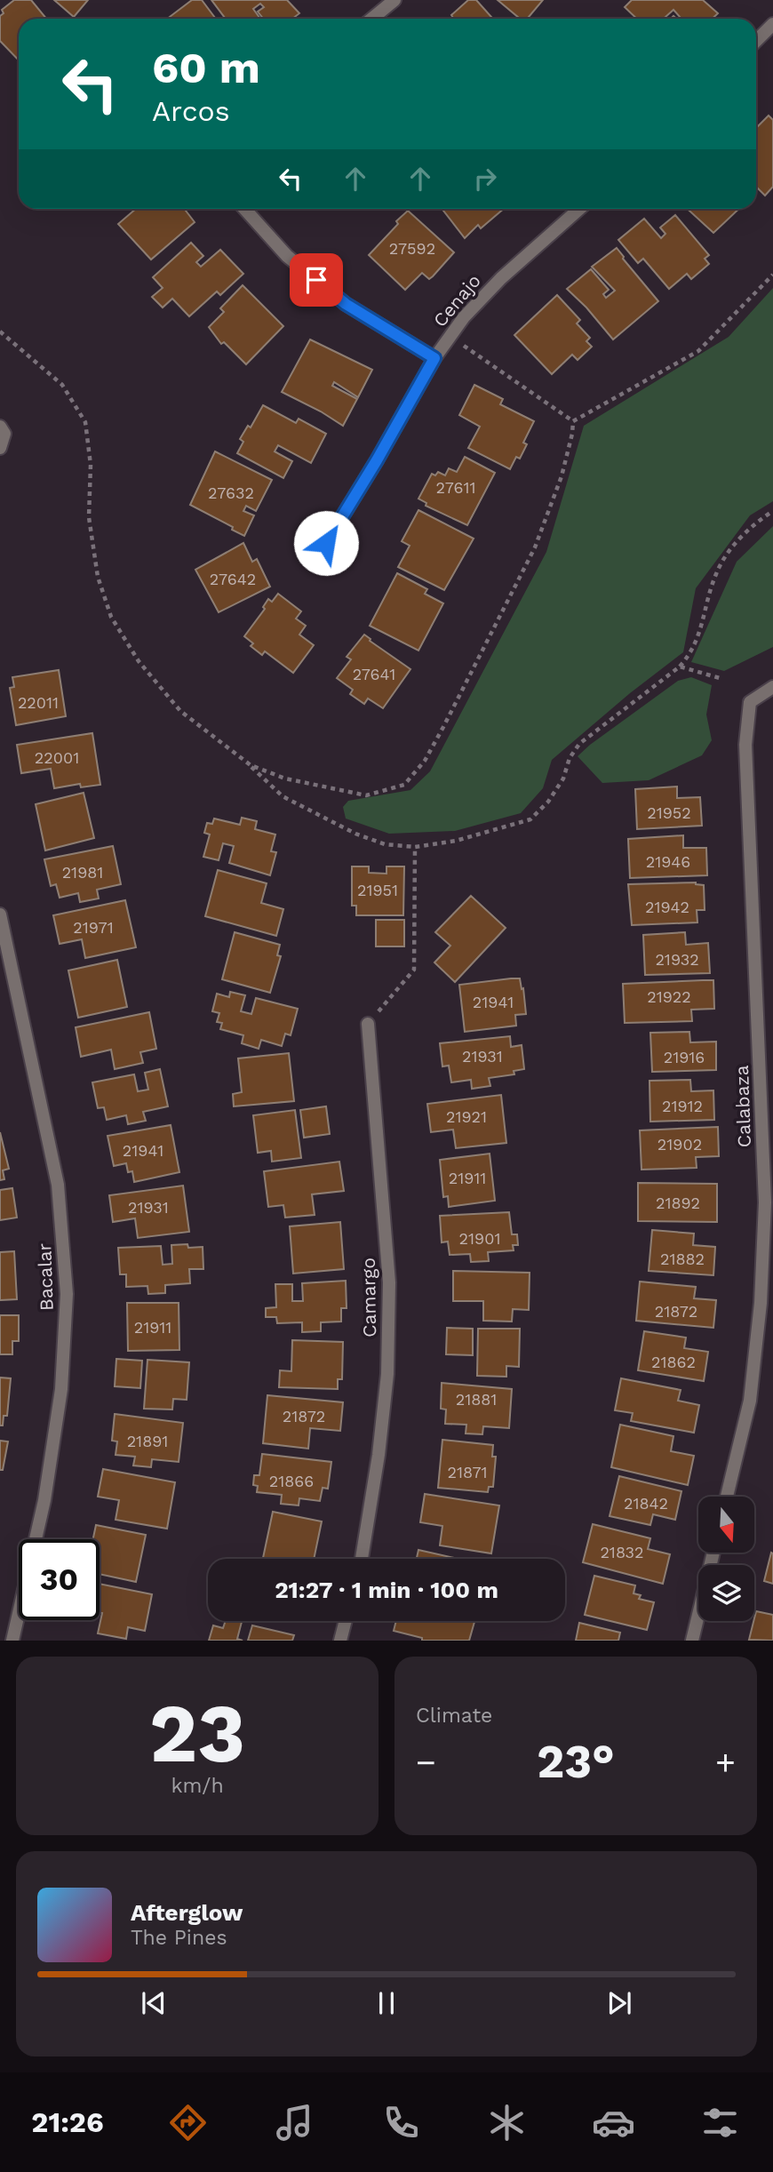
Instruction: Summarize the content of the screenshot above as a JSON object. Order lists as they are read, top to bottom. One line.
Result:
{"streets":{"street":["Cenajo","Calabaza","Bacalar","Camargo"]},"house_numbers":["27592","27611","27632","27642","27641","22011","22001","21952","21946","21981","21951","21942","21971","21932","21922","21941","21931","21916","21912","21921","21902","21941","21911","21892","21931","21901","21882","21872","21911","21862","21881","21872","21891","21871","21866","21842","21832"],"north":"bottom","page":{"turn":["60 m","Arcos"],"limit":"30","trip":"21:27 · 1 min · 100 m","tile":[["23","km/h"],"Climate"],"heat":["−","23°","+"],"song":["Afterglow","The Pines"],"tabs":"21:26"}}
